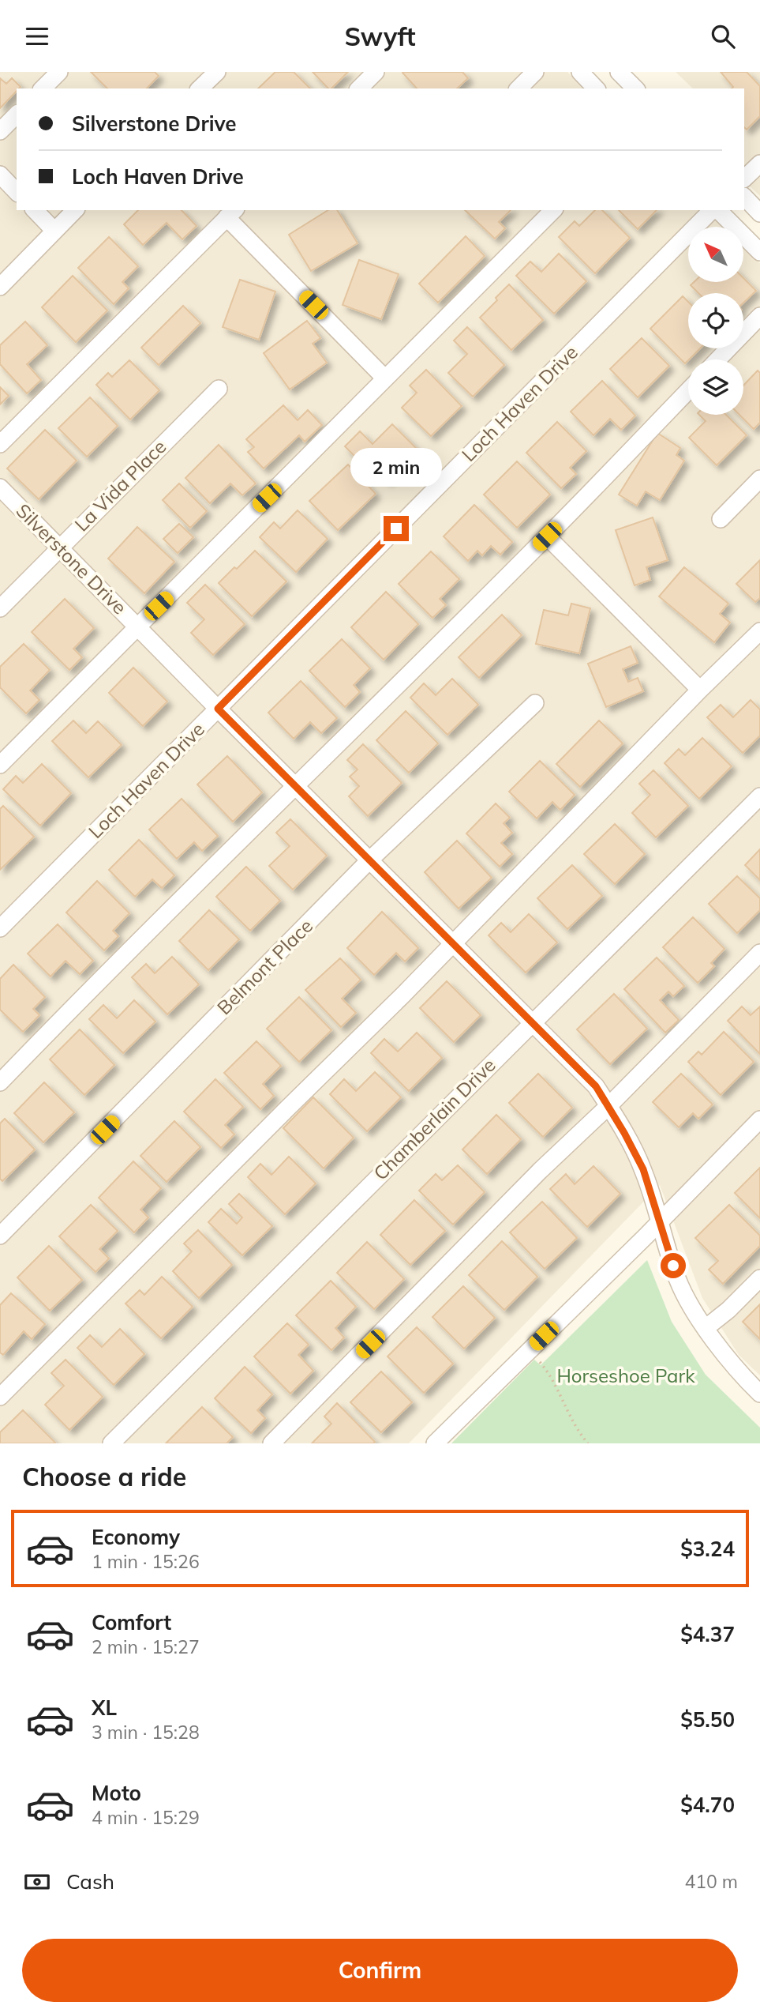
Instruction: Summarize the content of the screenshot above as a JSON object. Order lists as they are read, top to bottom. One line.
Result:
{"streets":{"street":["Loch Haven Drive","La Vida Place","Silverstone Drive","Belmont Place","Chamberlain Drive"]},"crossings":[["Loch Haven Drive","Silverstone Drive"],["La Vida Place","Silverstone Drive"],["Silverstone Drive","Belmont Place"],["Silverstone Drive","Chamberlain Drive"]],"parks":["Horseshoe Park"],"north":"top left","page":{"header":"Swyft","banner":["Silverstone Drive","Loch Haven Drive"],"bubble":"2 min","heading":"Choose a ride","list":[{"name":"Economy","note":"1 min · 15:26","value":"$3.24"},{"name":"Comfort","note":"2 min · 15:27","value":"$4.37"},{"name":"XL","note":"3 min · 15:28","value":"$5.50"},{"name":"Moto","note":"4 min · 15:29","value":"$4.70"}],"pay":["Cash","410 m"],"buttons":"Confirm"}}
